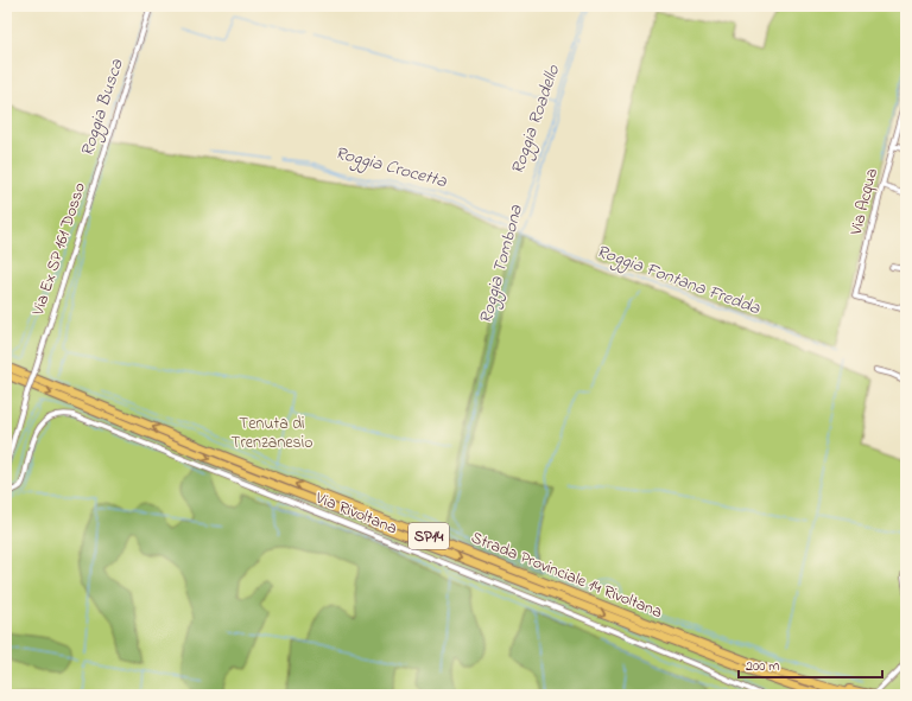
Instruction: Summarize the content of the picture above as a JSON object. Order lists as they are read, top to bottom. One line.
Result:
{"streets":{"highway":["SP14","Strada Provinciale 14 Rivoltana"],"street":["Via Acqua","Via Ex SP 161 Dosso","Via Rivoltana"]},"crossings":[["SP14","Strada Provinciale 14 Rivoltana"]],"water":["Roggia Busca","Roggia Roadello","Roggia Crocetta","Roggia Tombona","Roggia Fontana Fredda"],"parks":["Tenuta di Trenzanesio"],"scale_bar":"200 m"}
